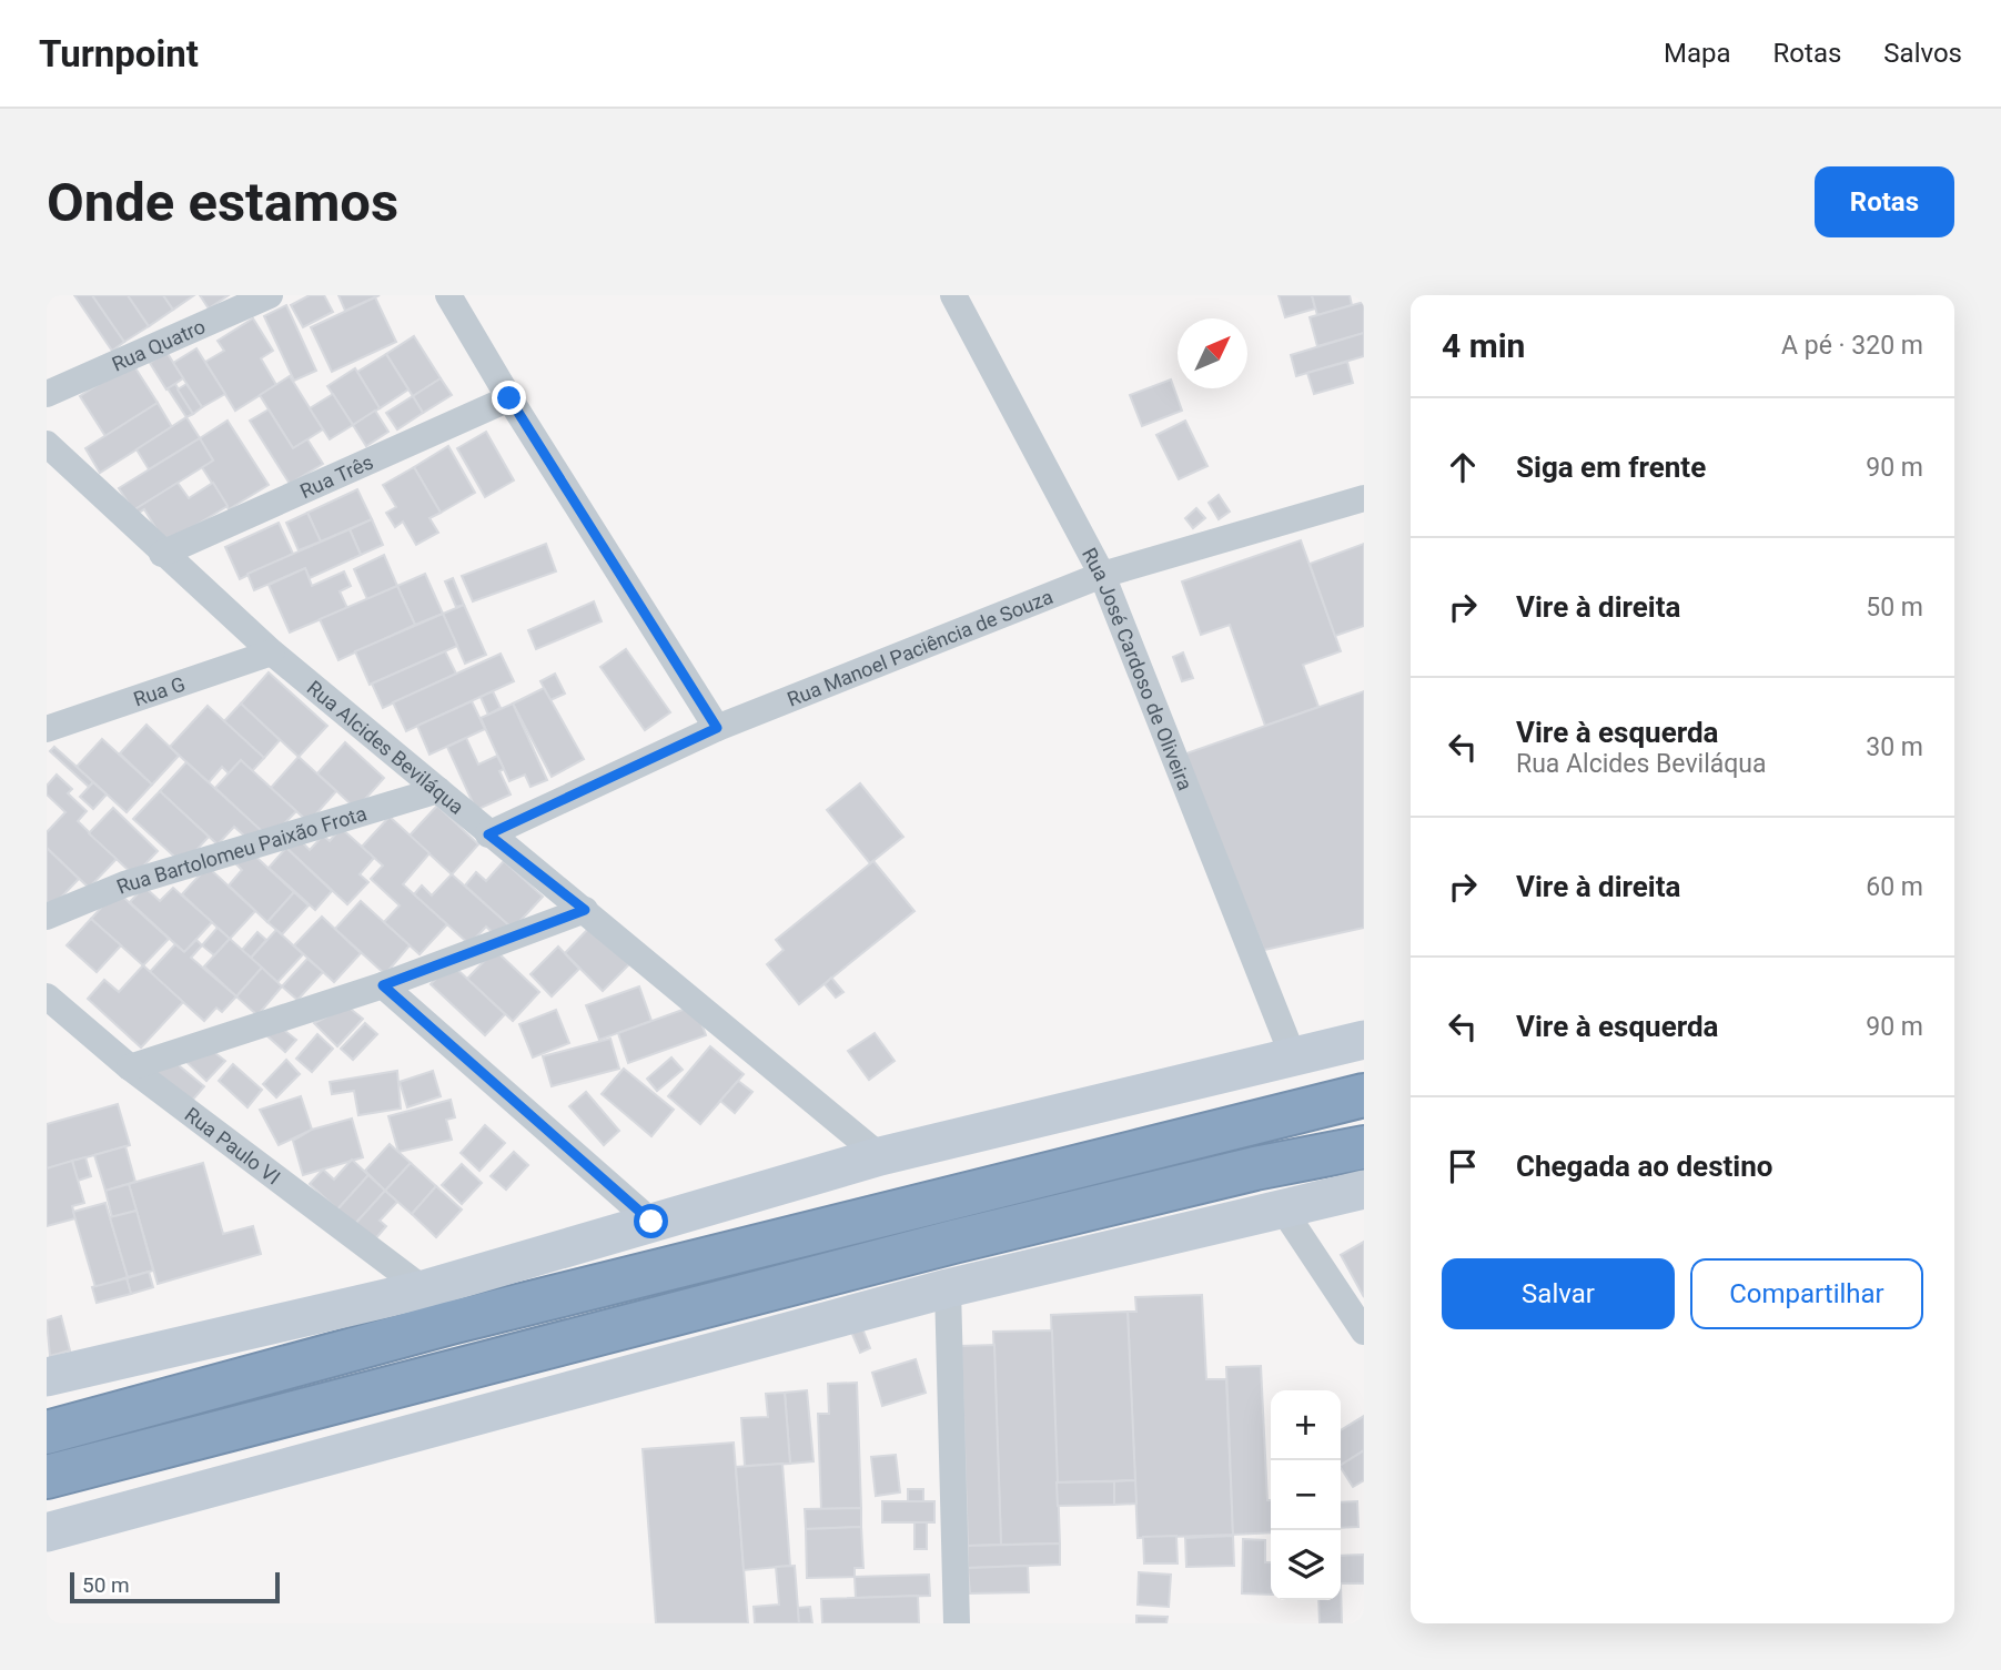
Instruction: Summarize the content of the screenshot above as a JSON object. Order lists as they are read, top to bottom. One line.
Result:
{"streets":{"street":["Rua Quatro","Rua Três","Rua Manoel Paciência de Souza","Rua José Cardoso de Oliveira","Rua G","Rua Alcides Beviláqua","Rua Bartolomeu Paixão Frota","Rua Paulo VI"]},"crossings":[["Rua Três","Rua Alcides Beviláqua"],["Rua Manoel Paciência de Souza","Rua José Cardoso de Oliveira"],["Rua Manoel Paciência de Souza","Rua Alcides Beviláqua"],["Rua G","Rua Alcides Beviláqua"],["Rua Alcides Beviláqua","Rua Bartolomeu Paixão Frota"]],"scale_bar":"50 m","north":"top right","page":{"header":"Turnpoint","nav":["Mapa","Rotas","Salvos"],"buttons":["Rotas",["Salvar","Compartilhar"]],"title":"Onde estamos","heading":["4 min","A pé · 320 m"],"list":[["Siga em frente","90 m"],["Vire à direita","50 m"],["Vire à esquerda","Rua Alcides Beviláqua","30 m"],["Vire à direita","60 m"],["Vire à esquerda","90 m"],"Chegada ao destino"],"map_buttons":["+","−"],"scale":"50 m"}}
